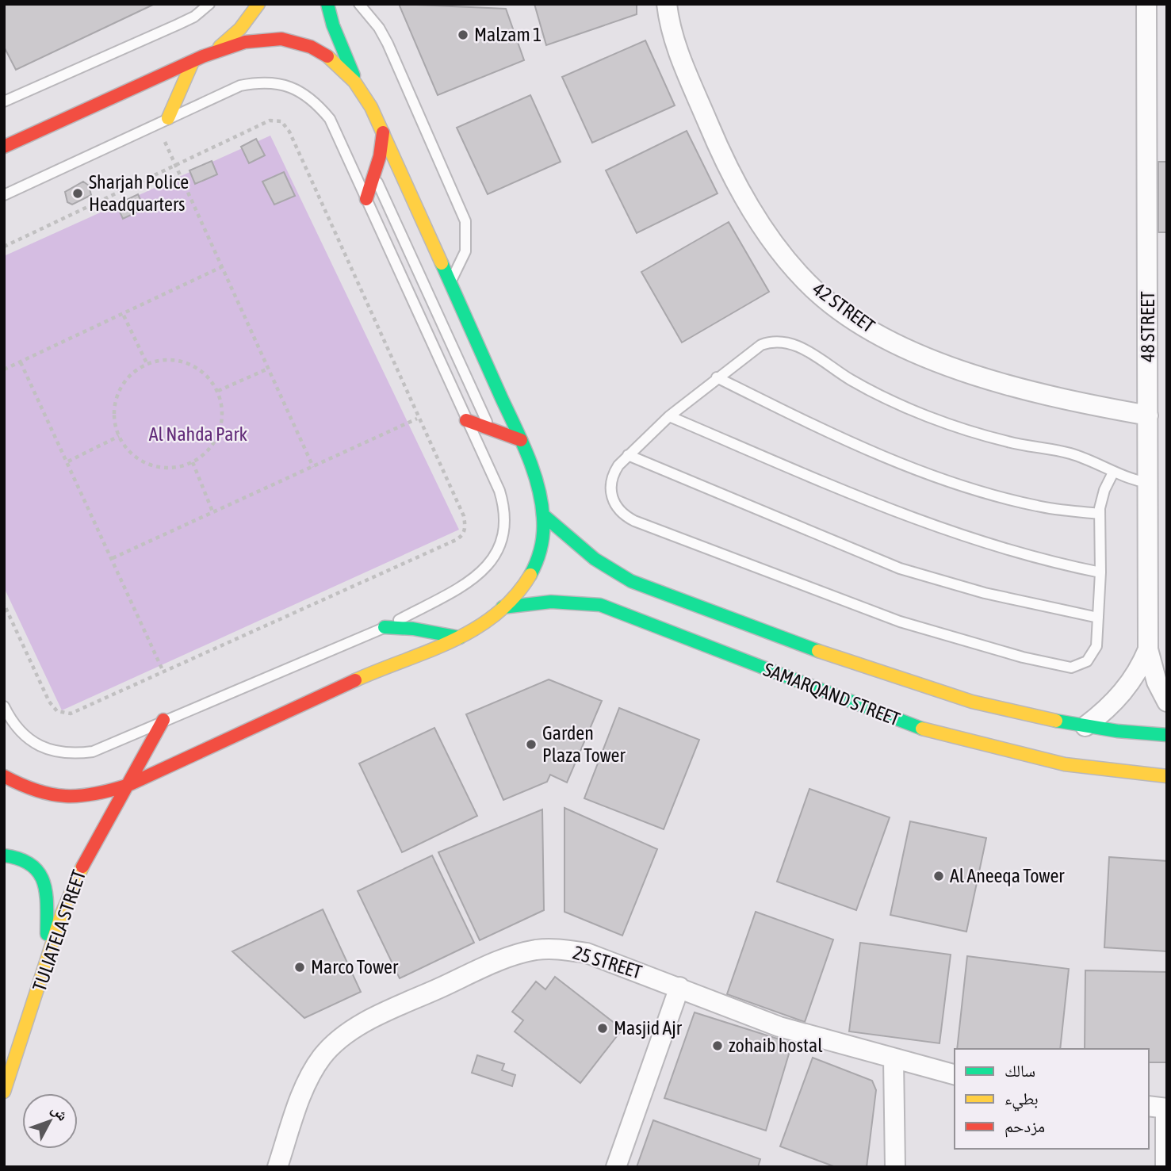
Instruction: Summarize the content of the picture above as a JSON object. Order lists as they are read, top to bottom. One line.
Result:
{"streets":{"street":["42 STREET","48 STREET","SAMARQAND STREET","TULIATELA STREET","25 STREET"]},"crossings":[["42 STREET","48 STREET"],["48 STREET","SAMARQAND STREET"]],"parks":["Al Nahda Park"],"places":["Malzam 1","Sharjah Police Headquarters","Garden Plaza Tower","Al Aneeqa Tower","Marco Tower","Masjid Ajr","zohaib hostal"],"legend":["سالك","بطيء","مزدحم"],"north":"top right"}
